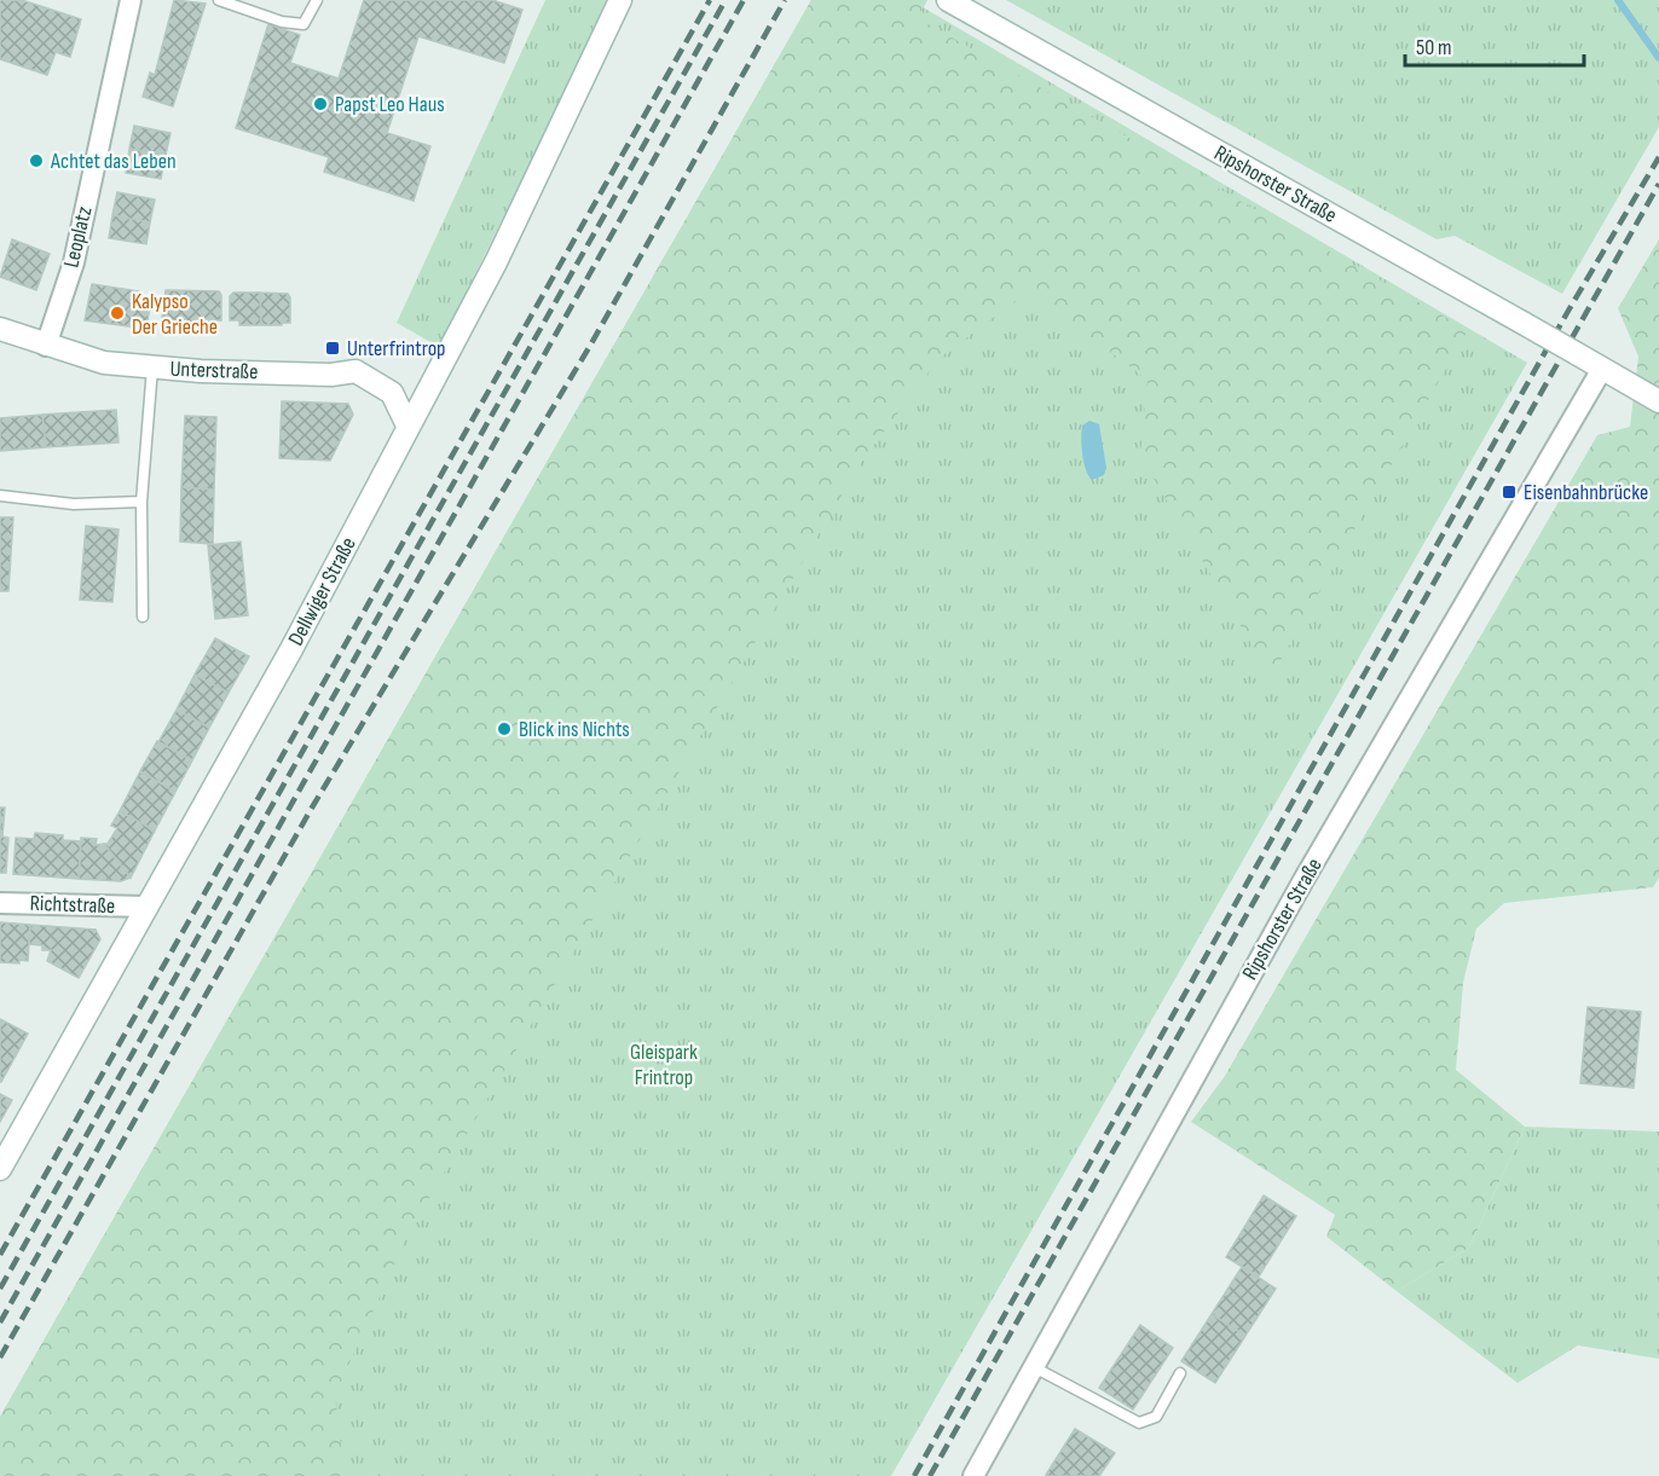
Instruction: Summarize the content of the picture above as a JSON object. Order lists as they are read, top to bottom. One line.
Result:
{"streets":{"main road":["Ripshorster Straße","Unterstraße","Dellwiger Straße"],"street":["Leoplatz","Richtstraße"]},"crossings":[["Leoplatz","Unterstraße"],["Unterstraße","Dellwiger Straße"],["Dellwiger Straße","Richtstraße"]],"parks":["Gleispark Frintrop"],"places":{"other":["Papst Leo Haus","Achtet das Leben","Kalypso Der Grieche","Blick ins Nichts"],"transit":["Unterfrintrop","Eisenbahnbrücke"]},"scale_bar":"50 m"}
